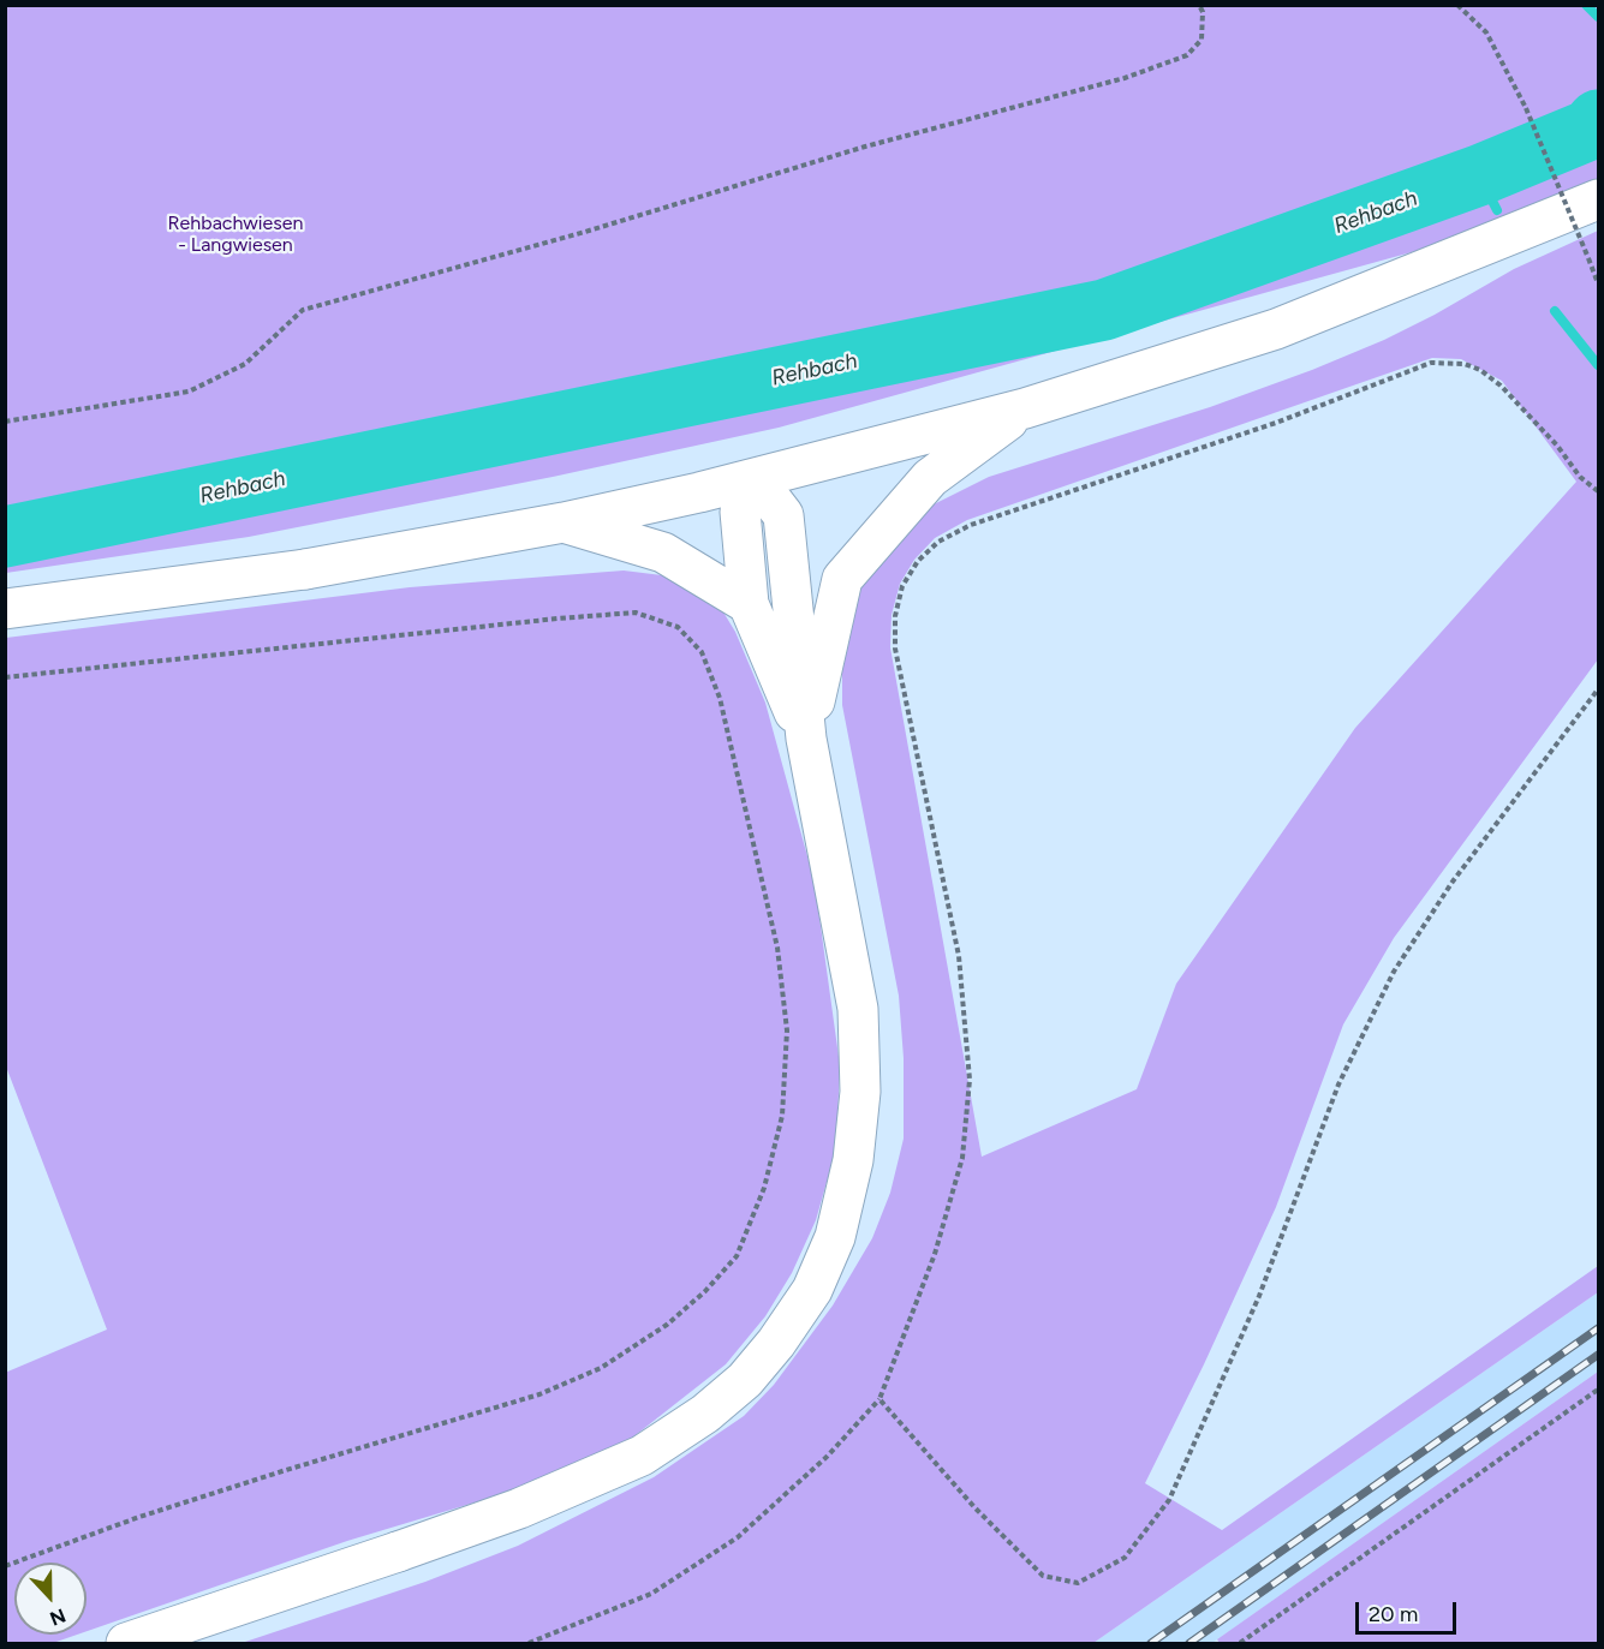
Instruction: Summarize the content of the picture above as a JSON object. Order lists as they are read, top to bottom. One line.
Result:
{"water":["Rehbach"],"parks":["Rehbachwiesen - Langwiesen"],"scale_bar":"20 m","north":"bottom"}
